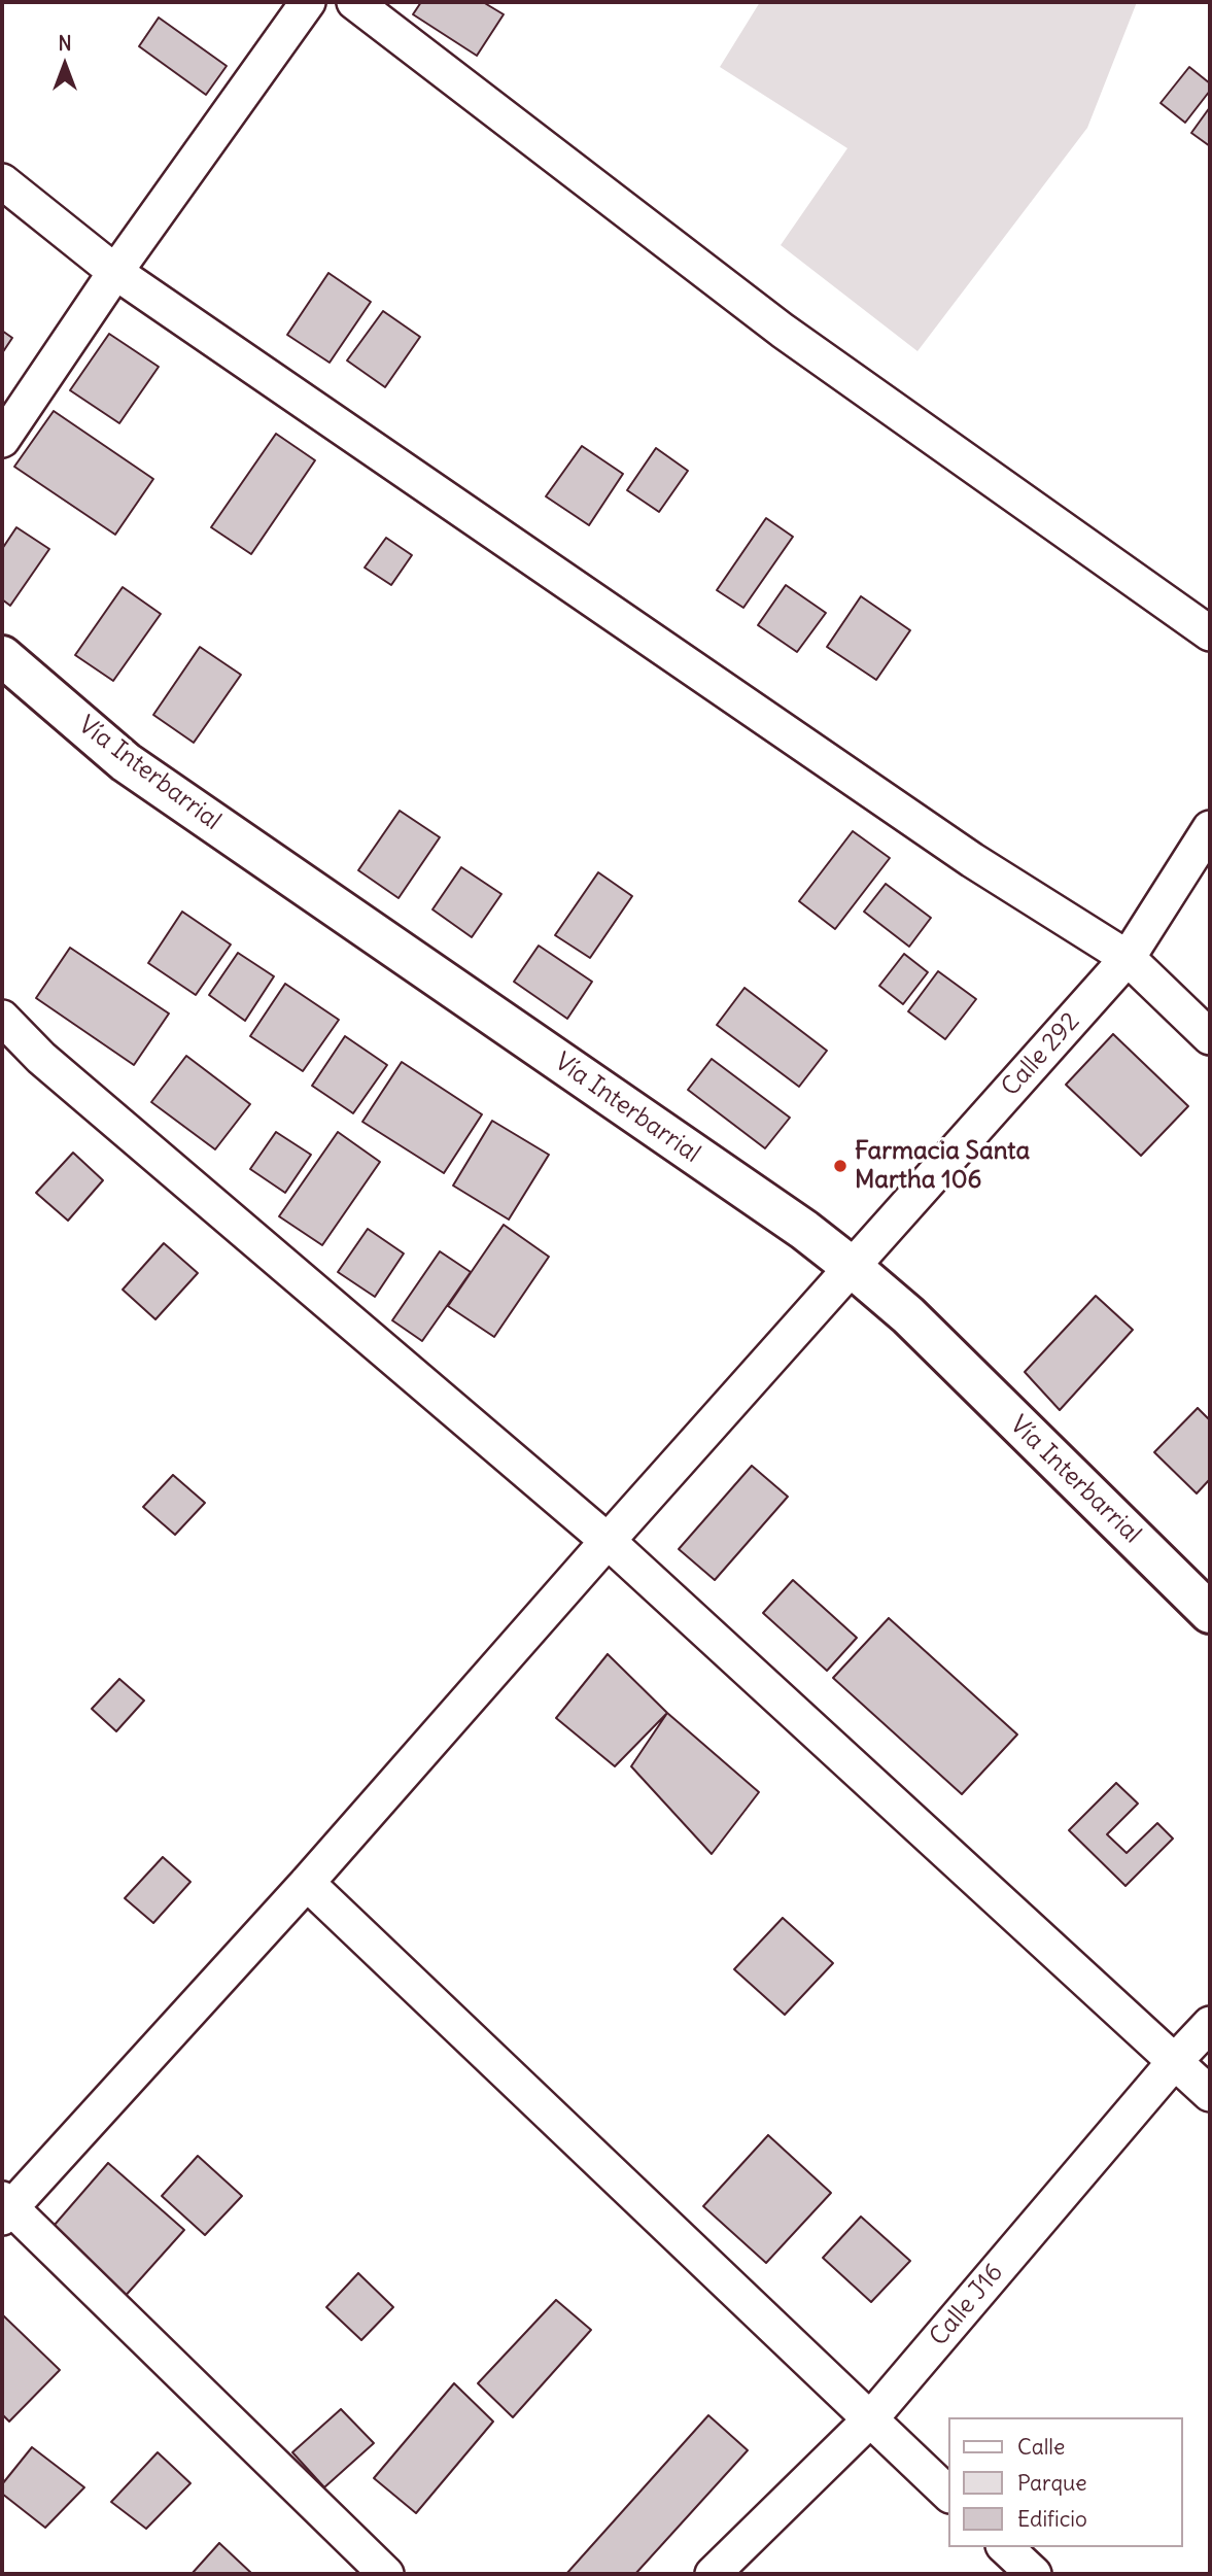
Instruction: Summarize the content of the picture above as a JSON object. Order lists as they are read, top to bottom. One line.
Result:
{"streets":{"main road":["Vía Interbarrial"],"street":["Calle 292","Calle J16"]},"crossings":[["Vía Interbarrial","Calle 292"]],"places":["Farmacia Santa Martha 106"],"legend":["Calle","Parque","Edificio"],"north":"top"}
